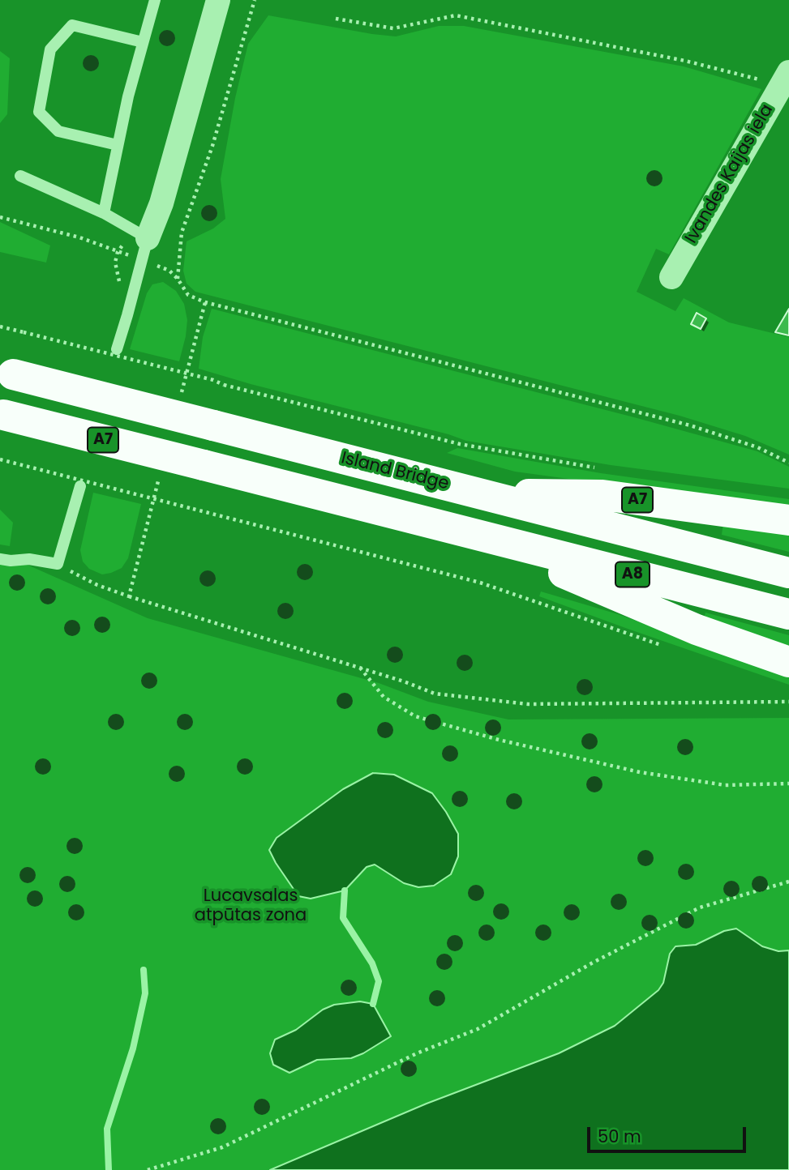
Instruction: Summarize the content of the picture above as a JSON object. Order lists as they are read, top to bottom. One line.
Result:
{"streets":{"highway":["A7","Island Bridge","A8"],"street":["Ivandes Kaijas iela"]},"crossings":[["A7","Island Bridge"],["A7","A8"]],"parks":["Lucavsalas atpūtas zona"],"scale_bar":"50 m"}
